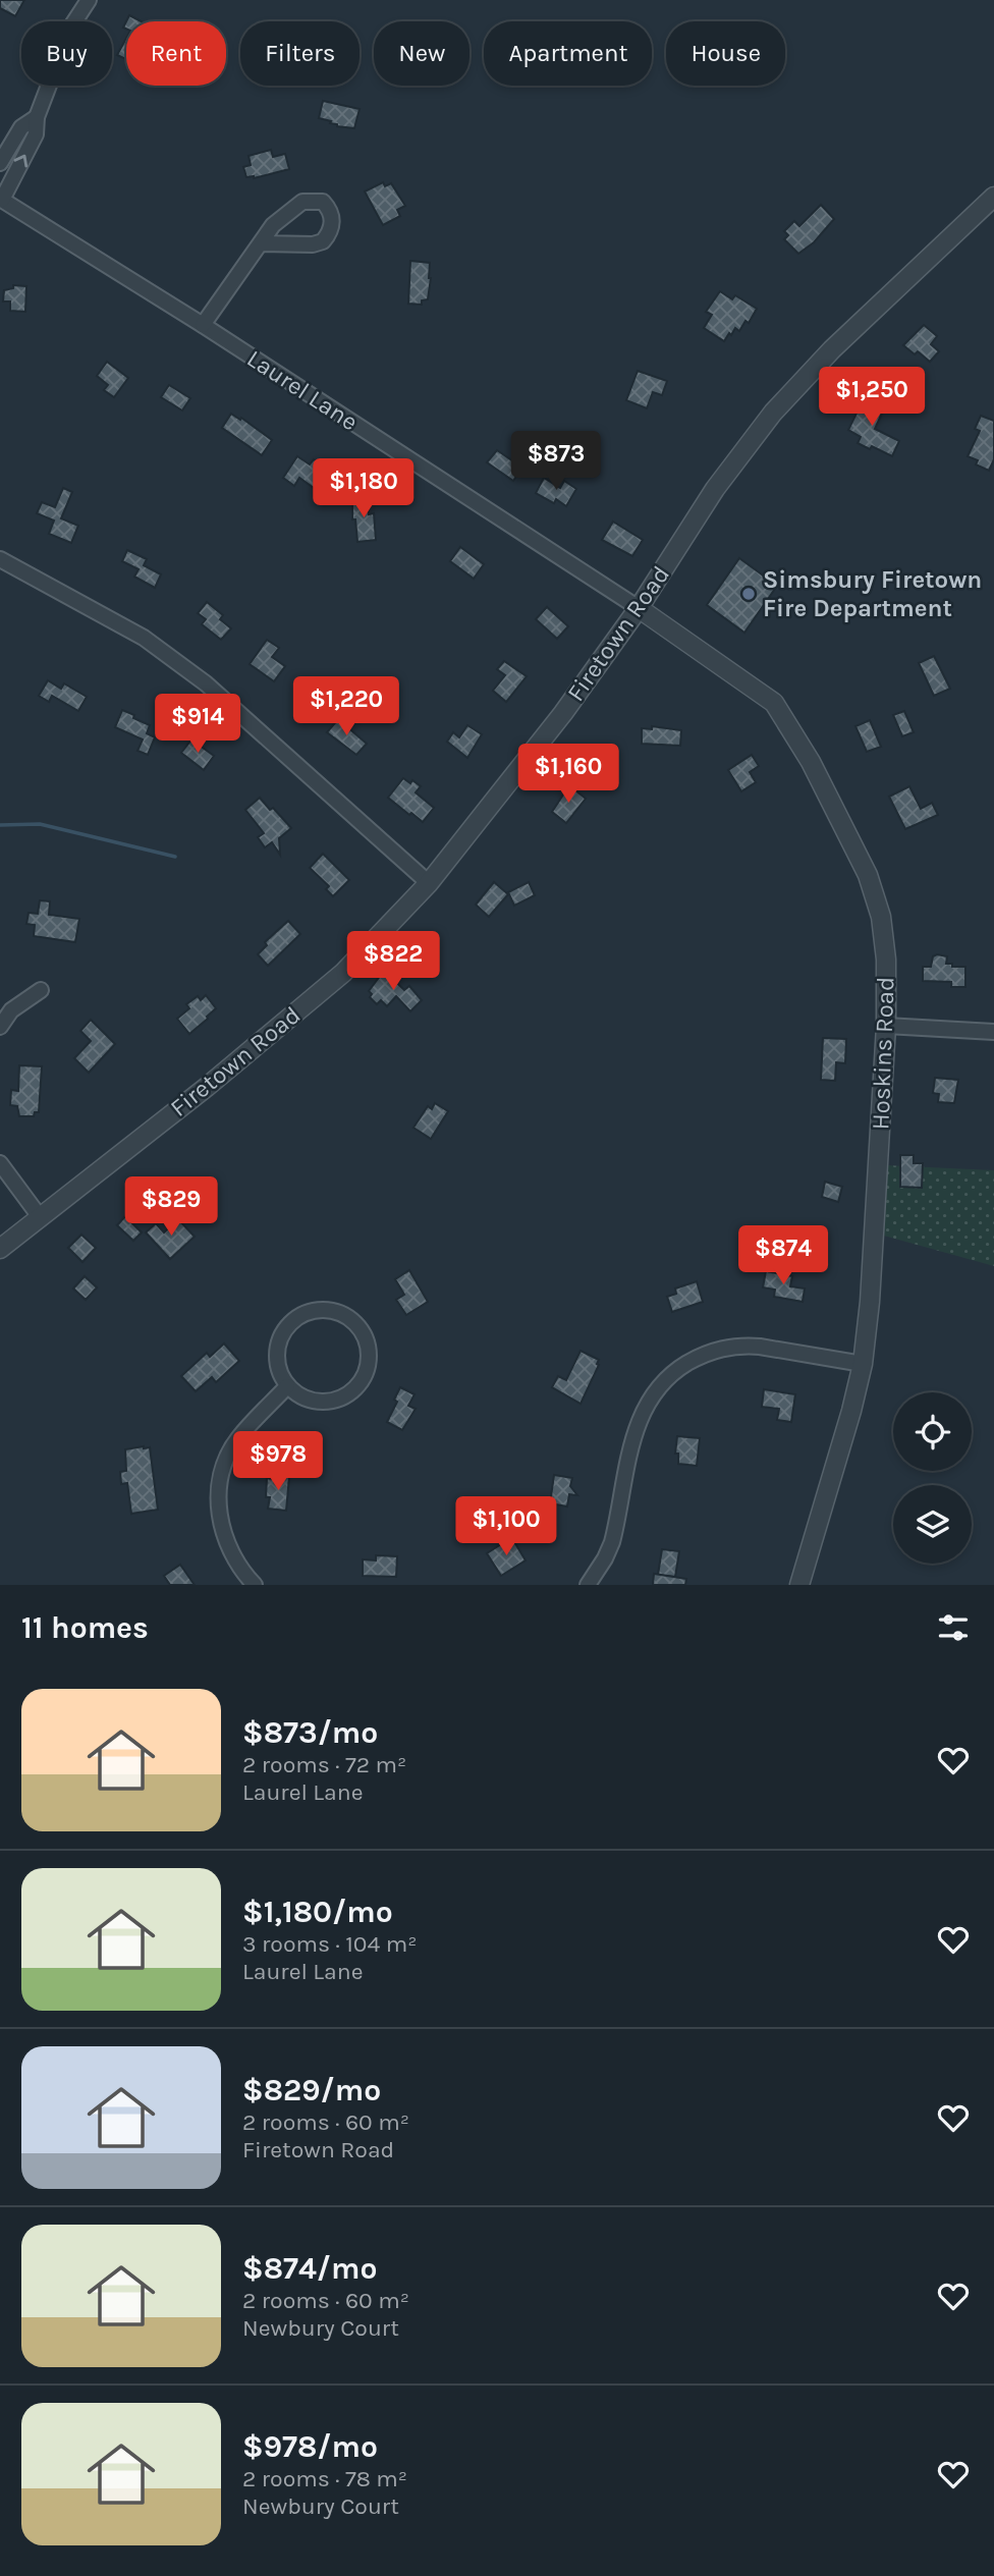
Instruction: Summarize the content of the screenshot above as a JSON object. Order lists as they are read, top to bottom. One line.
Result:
{"streets":{"street":["Laurel Lane","Firetown Road","Hoskins Road"]},"crossings":[["Laurel Lane","Firetown Road"],["Laurel Lane","Hoskins Road"],["Firetown Road","Hoskins Road"]],"places":["Simsbury Firetown Fire Department"],"page":{"chip":["Buy","Rent","Filters","New","Apartment","House"],"price":["$1,250","$873","$1,180","$1,220","$914","$1,160","$822","$829","$874","$978","$1,100"],"heading":"11 homes","list":[{"name":"$873/mo","note":"2 rooms · 72 m² · Laurel Lane"},{"name":"$1,180/mo","note":"3 rooms · 104 m² · Laurel Lane"},{"name":"$829/mo","note":"2 rooms · 60 m² · Firetown Road"},{"name":"$874/mo","note":"2 rooms · 60 m² · Newbury Court"},{"name":"$978/mo","note":"2 rooms · 78 m² · Newbury Court"}]}}
